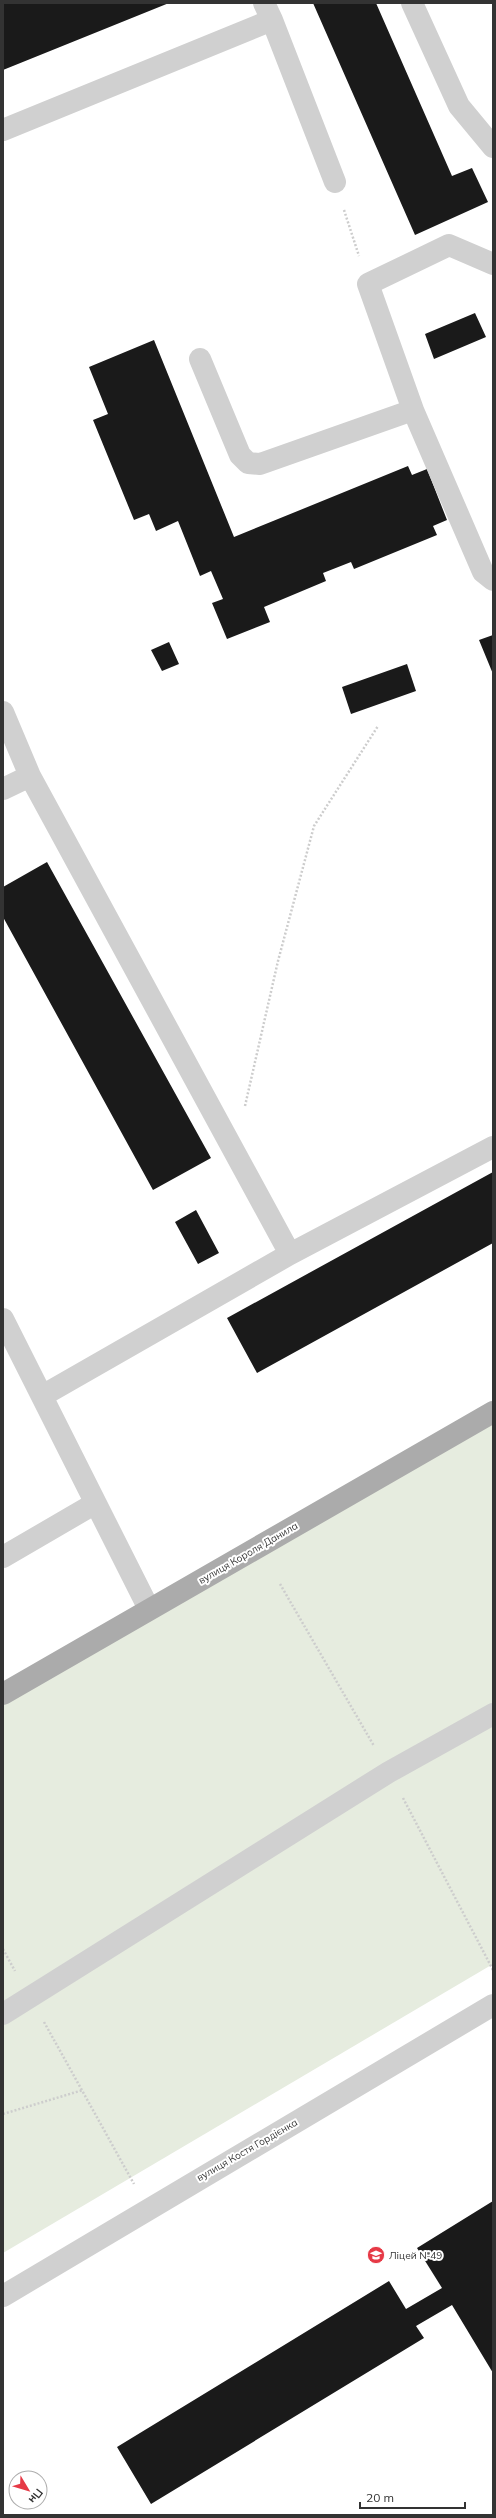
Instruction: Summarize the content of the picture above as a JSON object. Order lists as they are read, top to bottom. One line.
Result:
{"streets":{"main road":["вулиця Короля Данила"],"street":["вулиця Костя Гордієнка"]},"places":{"school or university":["Ліцей №49"]},"scale_bar":"20 m","north":"bottom right"}
